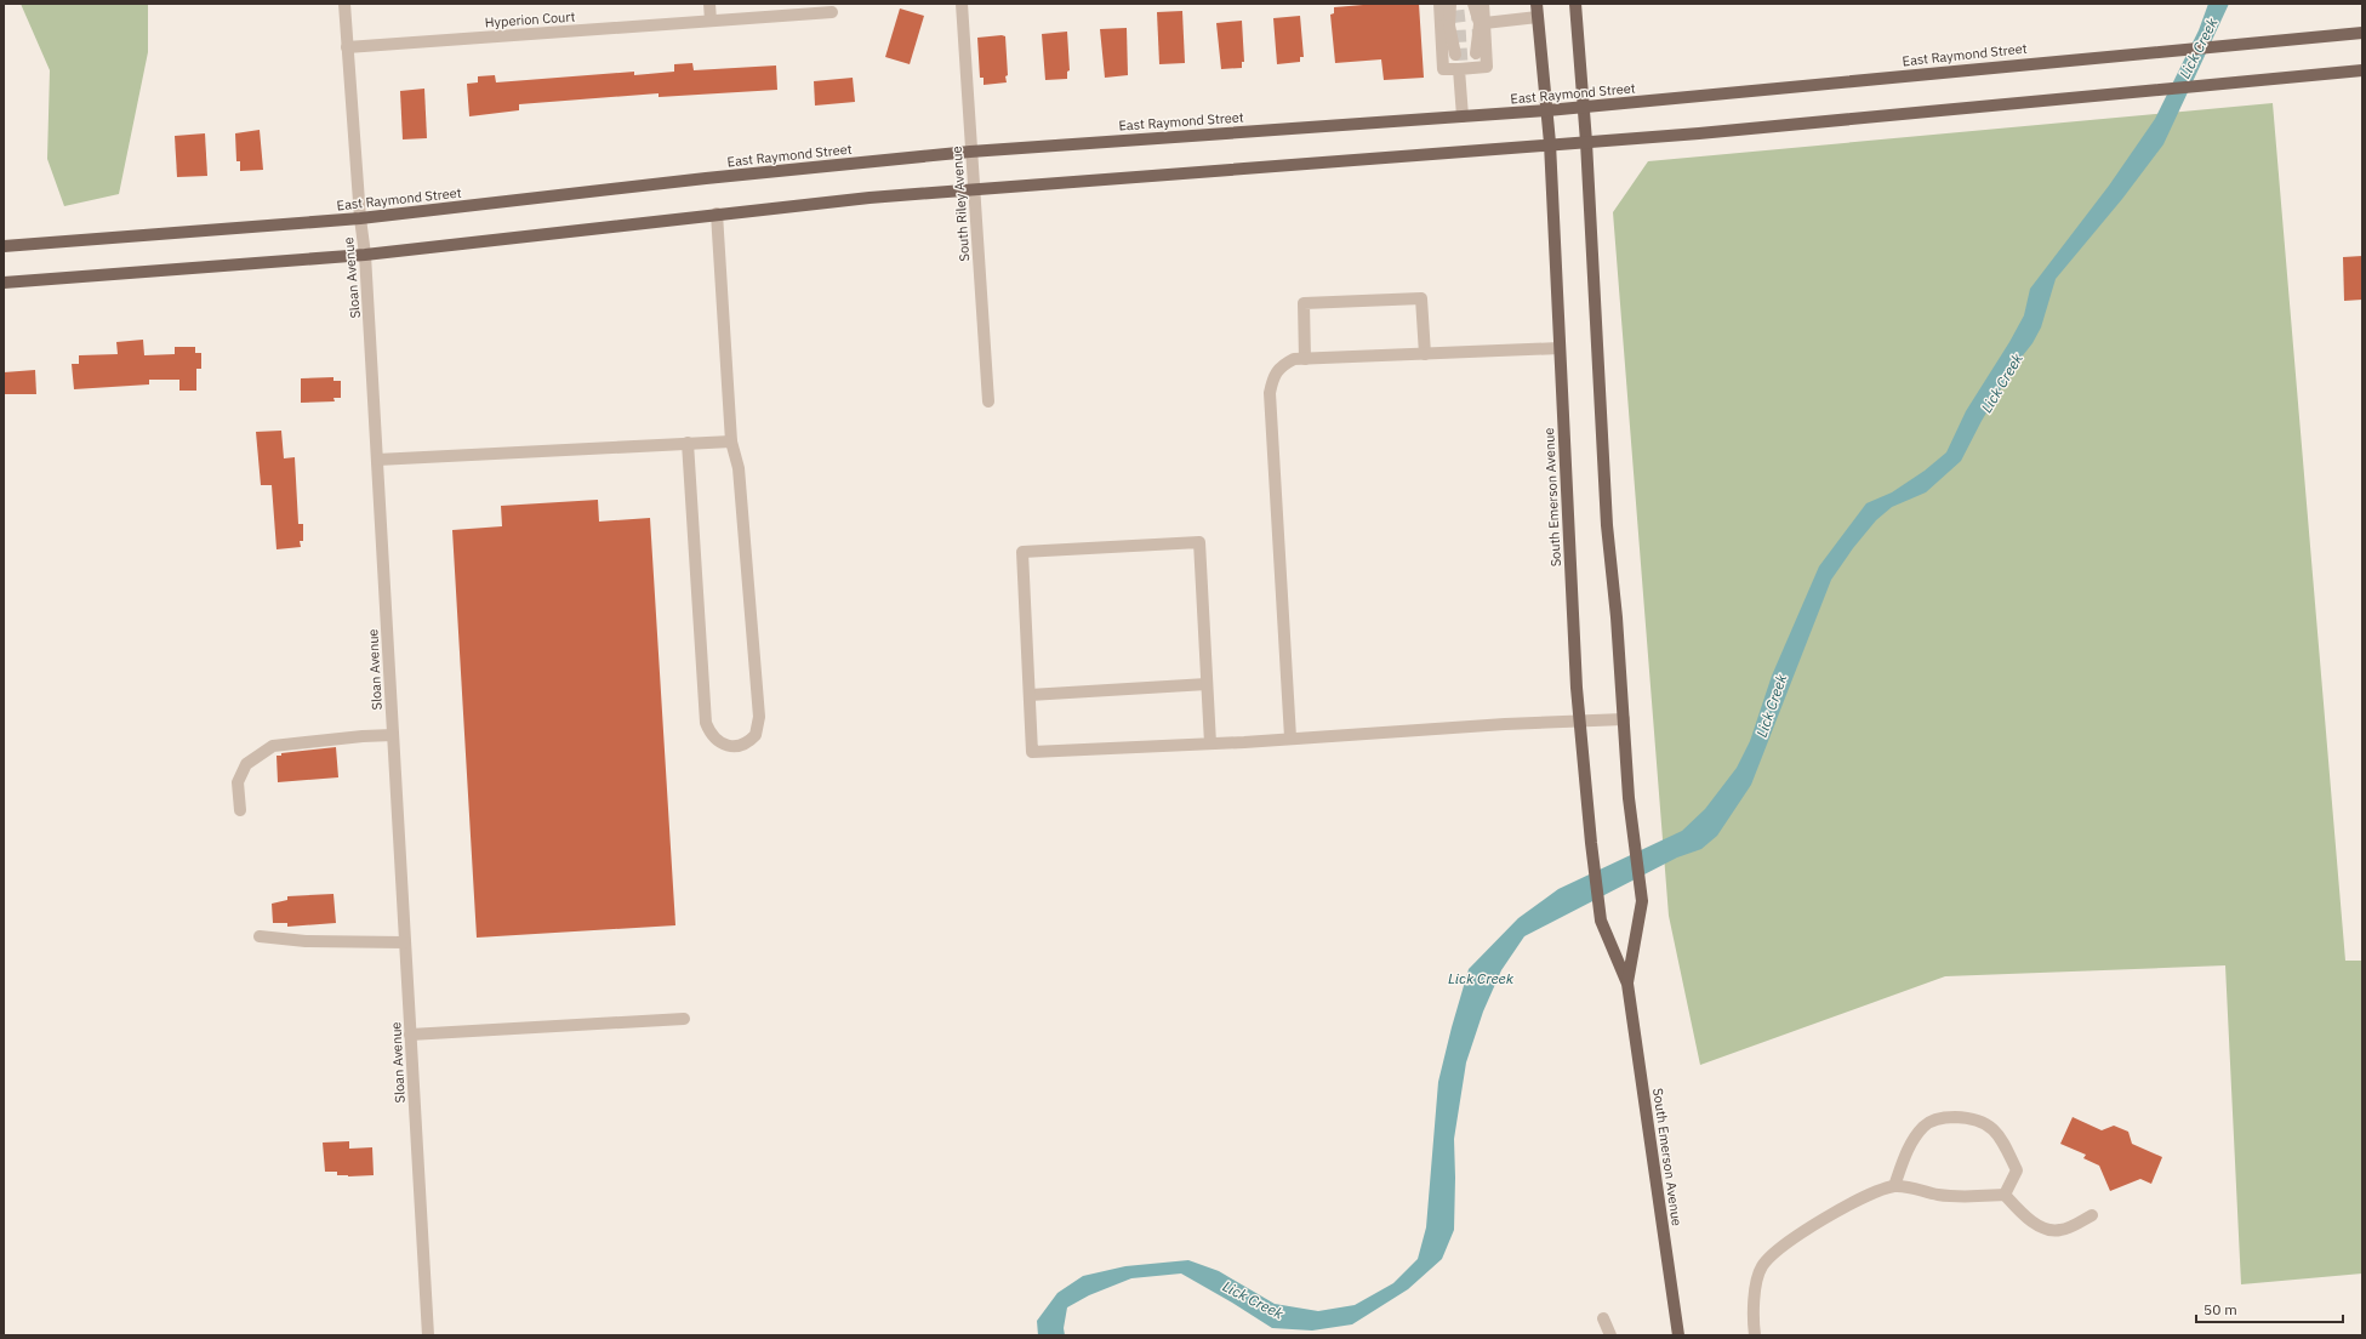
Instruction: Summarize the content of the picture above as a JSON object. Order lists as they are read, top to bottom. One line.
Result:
{"streets":{"main road":["East Raymond Street","South Emerson Avenue"],"street":["Hyperion Court","South Riley Avenue","Sloan Avenue"]},"crossings":[["Hyperion Court","Sloan Avenue"],["East Raymond Street","South Riley Avenue"],["East Raymond Street","Sloan Avenue"],["East Raymond Street","South Emerson Avenue"]],"water":["Lick Creek"],"scale_bar":"50 m"}
